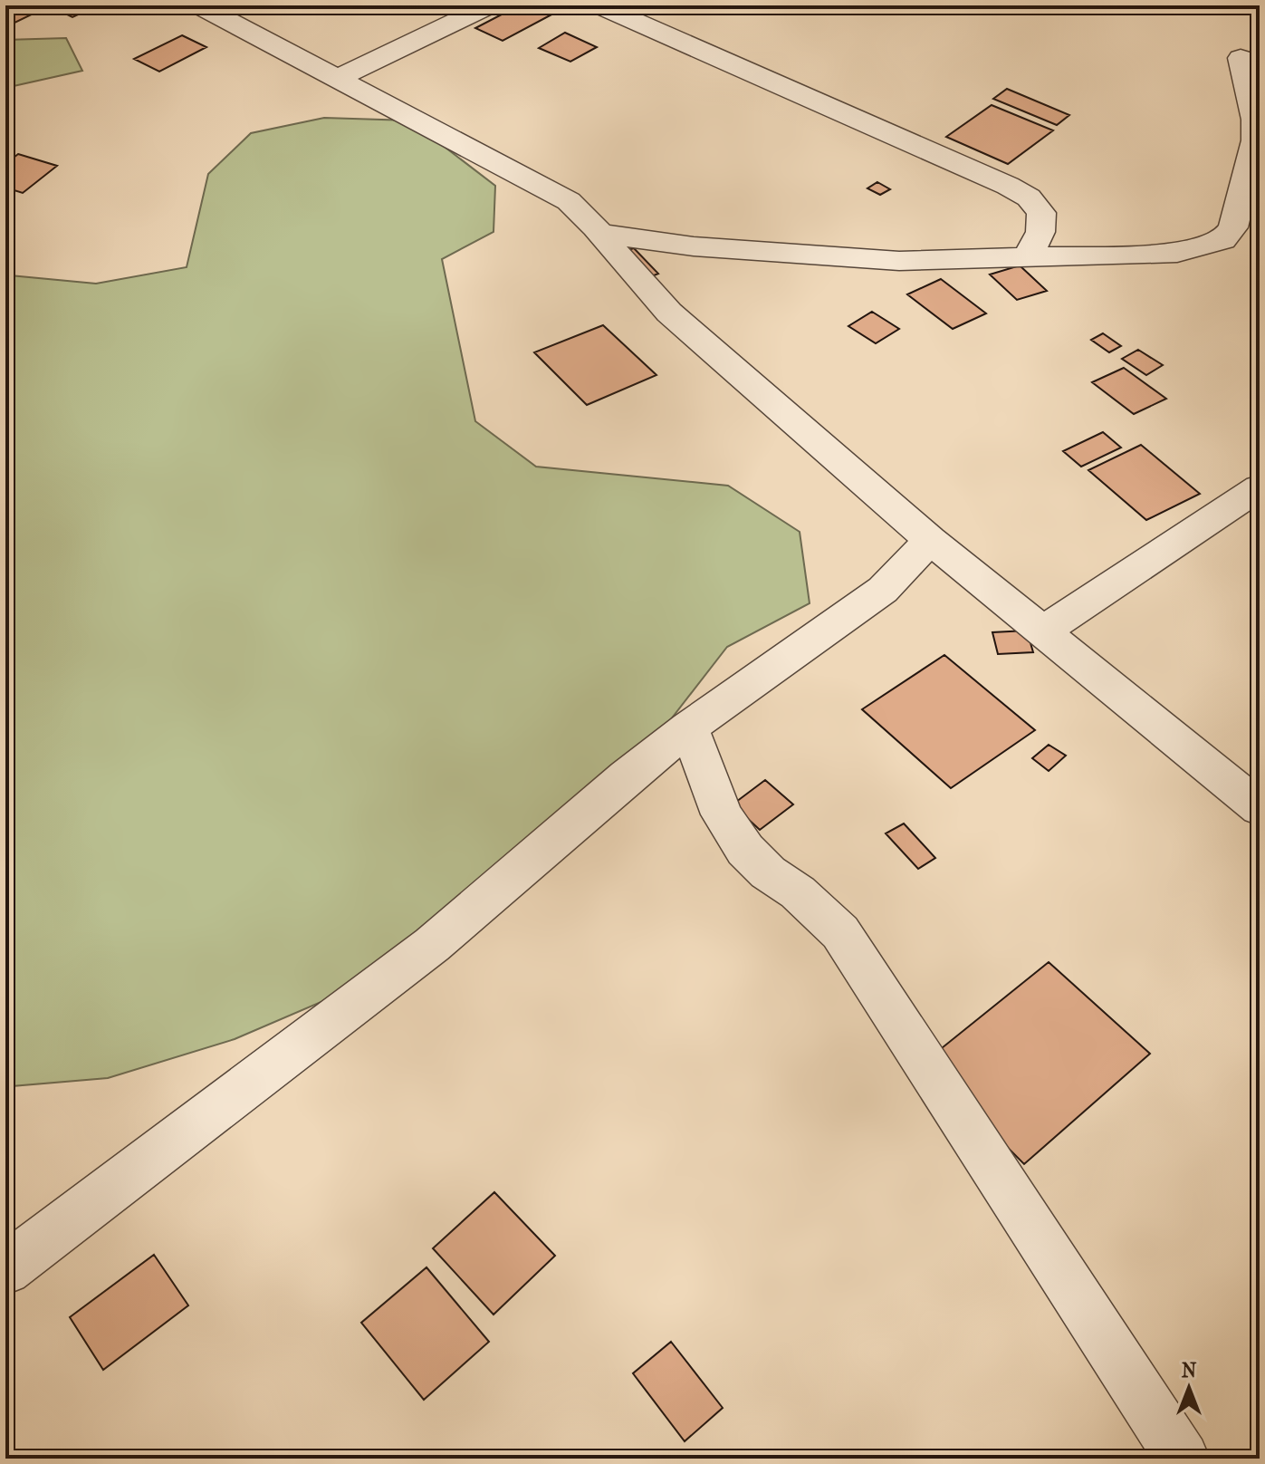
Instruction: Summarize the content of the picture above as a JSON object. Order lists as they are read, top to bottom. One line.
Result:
{"north":"top"}
